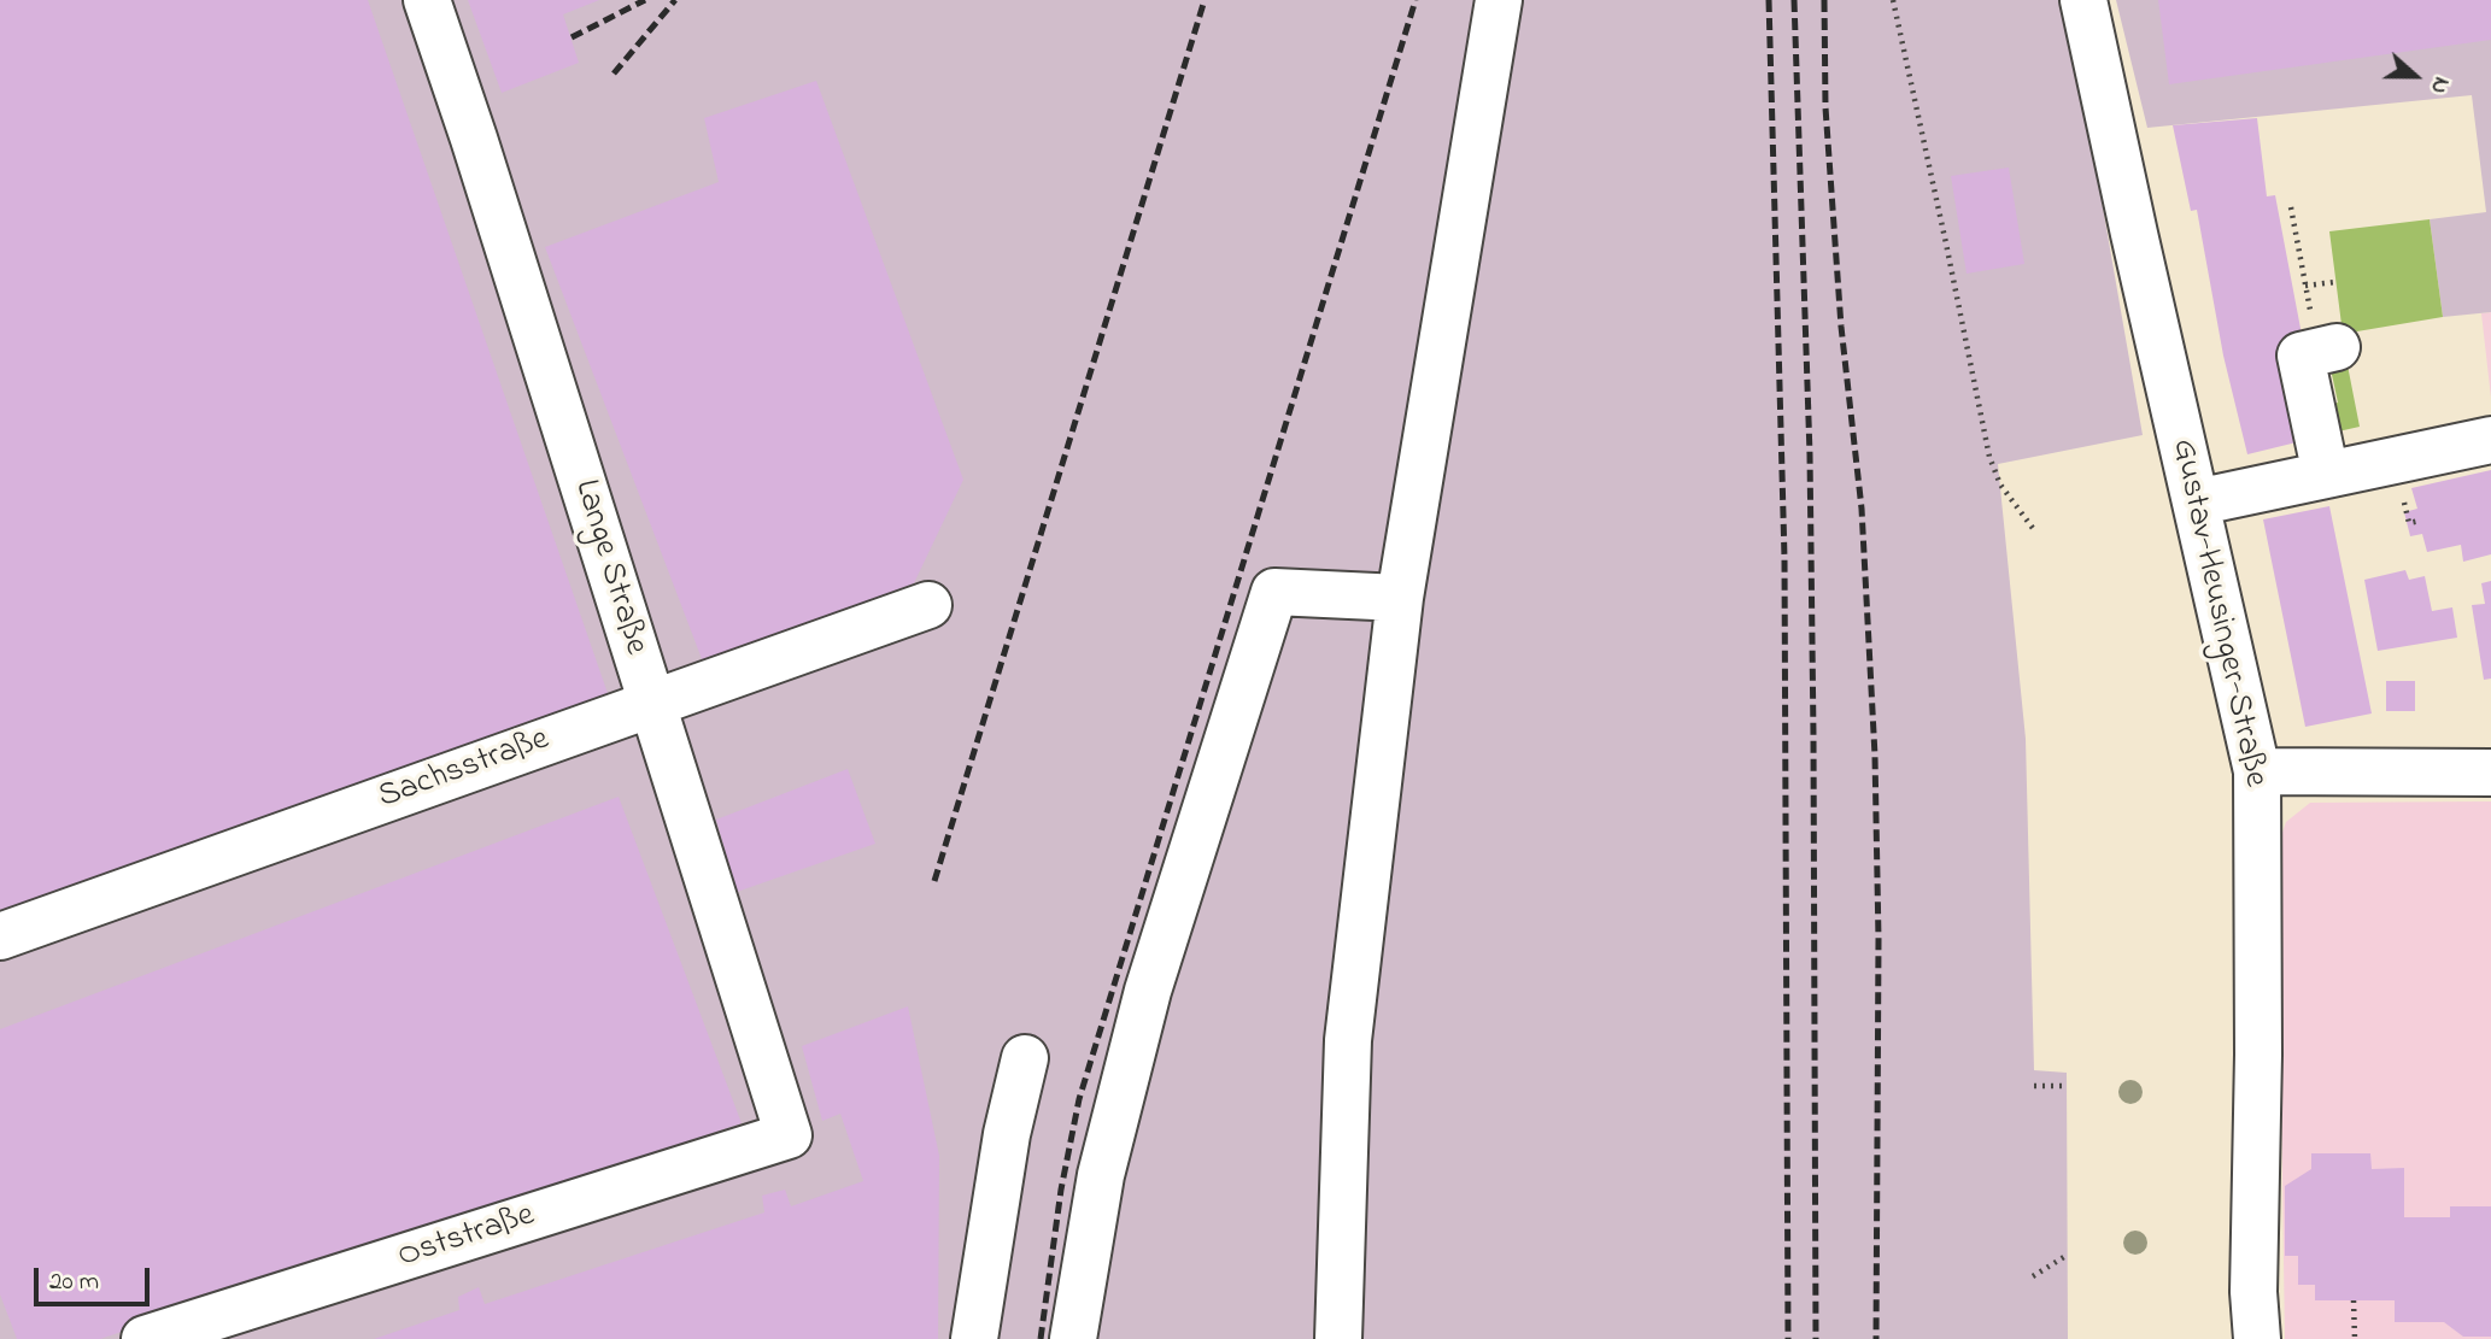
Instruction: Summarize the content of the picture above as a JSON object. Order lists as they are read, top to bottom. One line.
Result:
{"streets":{"street":["Lange Straße","Gustav-Heusinger-Straße","Sachsstraße","Oststraße"]},"crossings":[["Lange Straße","Sachsstraße"],["Lange Straße","Oststraße"]],"scale_bar":"20 m","north":"right"}
